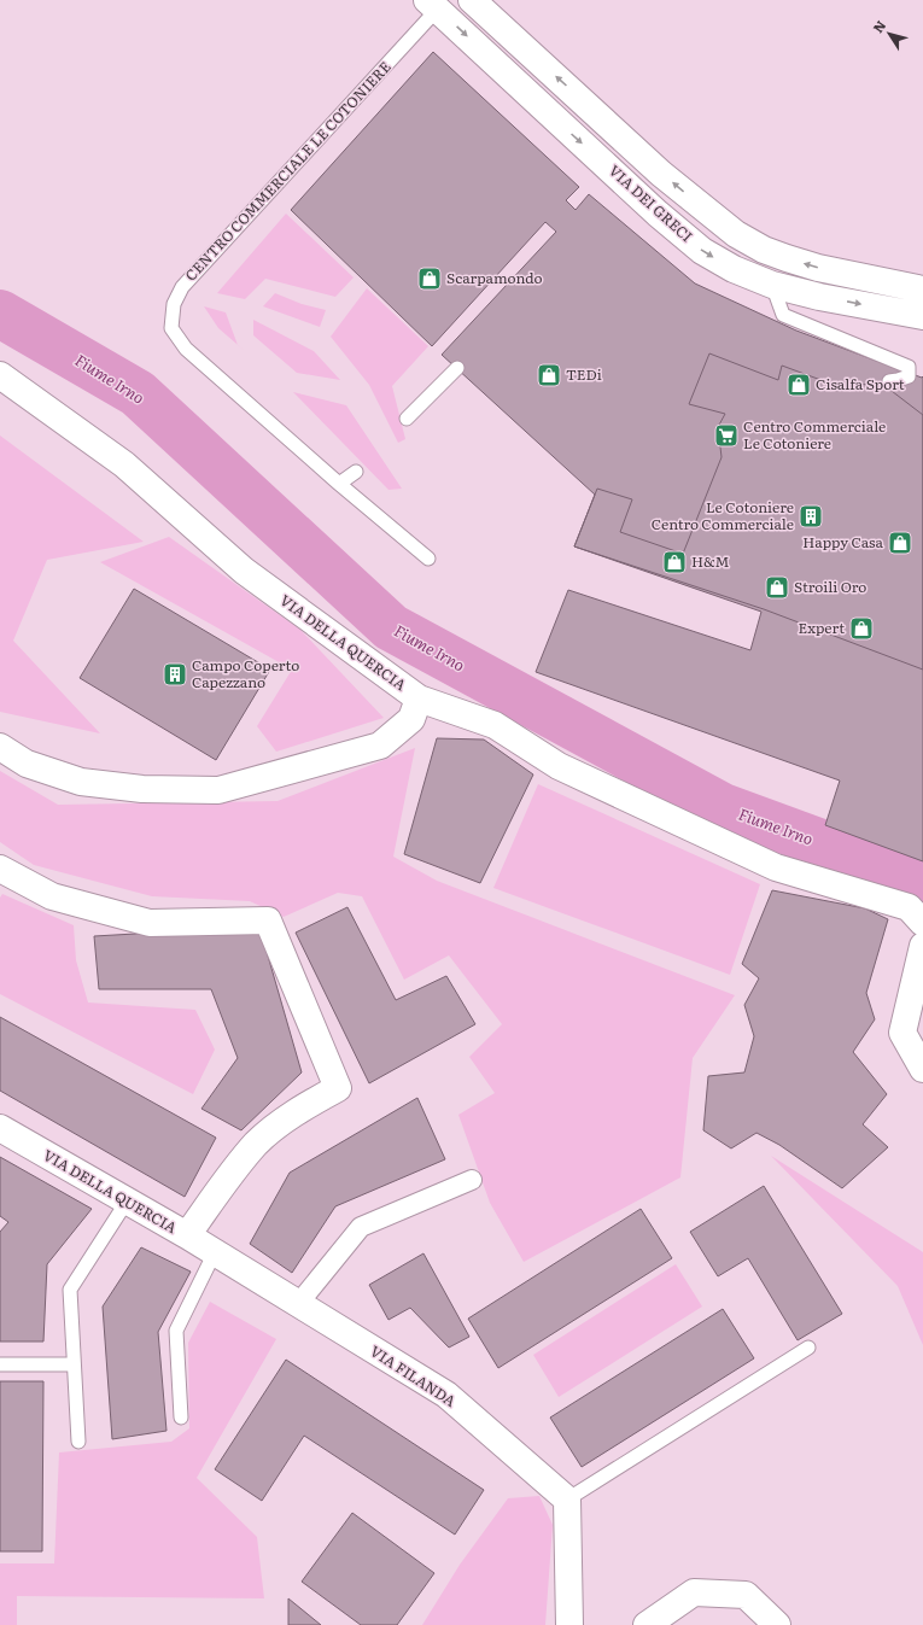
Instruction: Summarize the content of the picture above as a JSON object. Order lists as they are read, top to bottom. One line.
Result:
{"streets":{"street":["VIA DEI GRECI","VIA DELLA QUERCIA","VIA FILANDA"],"lane":["CENTRO COMMERCIALE LE COTONIERE"]},"crossings":[["CENTRO COMMERCIALE LE COTONIERE","VIA DEI GRECI"],["VIA DELLA QUERCIA","VIA FILANDA"]],"water":["Fiume Irno"],"places":{"shop":["Scarpamondo","TEDi","Cisalfa Sport","Happy Casa","H&M","Stroili Oro","Expert"],"supermarket":["Centro Commerciale Le Cotoniere"],"building":["Le Cotoniere Centro Commerciale","Campo Coperto Capezzano"]},"north":"top left"}
